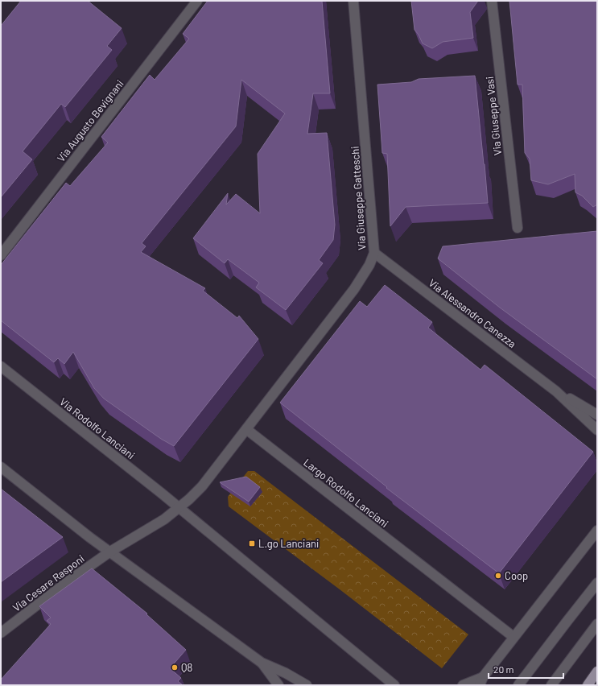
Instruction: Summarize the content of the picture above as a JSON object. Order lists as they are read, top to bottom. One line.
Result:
{"streets":{"street":["Via Giuseppe Vasi","Via Augusto Bevignani","Via Giuseppe Gatteschi","Via Alessandro Canezza","Via Rodolfo Lanciani","Largo Rodolfo Lanciani","Via Cesare Rasponi"]},"crossings":[["Via Giuseppe Gatteschi","Via Alessandro Canezza"],["Via Giuseppe Gatteschi","Largo Rodolfo Lanciani"]],"places":{"transit":["L.go Lanciani"],"other":["Coop","Q8"]},"scale_bar":"20 m"}
